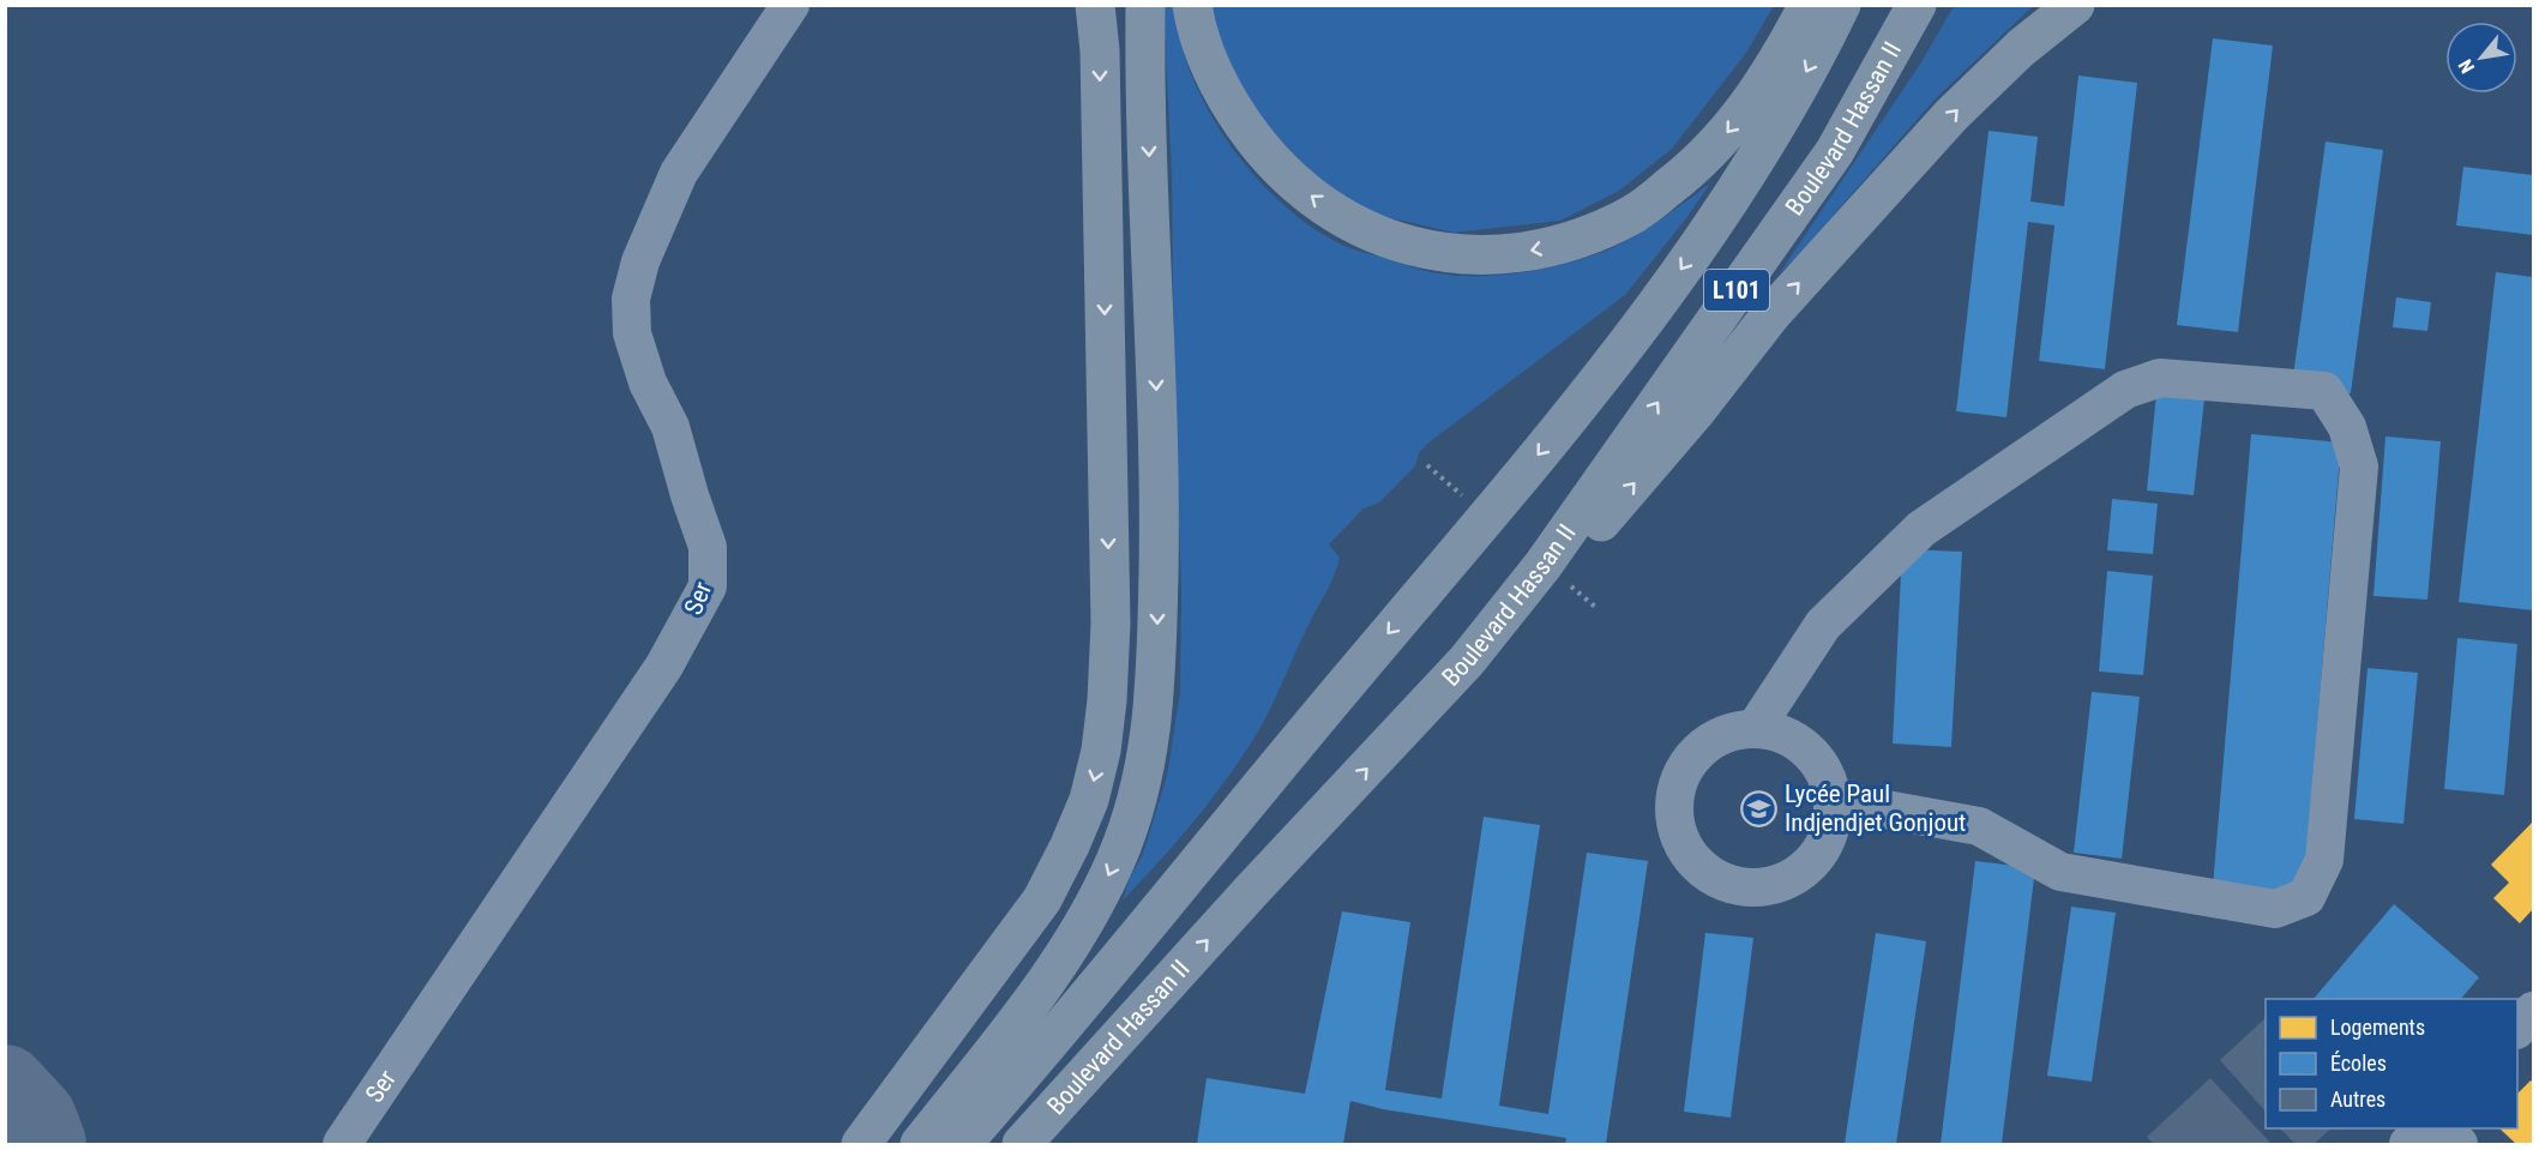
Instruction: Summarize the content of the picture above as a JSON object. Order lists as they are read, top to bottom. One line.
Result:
{"streets":{"highway":["Boulevard Hassan II","L101"],"street":["Ser"]},"places":{"school or university":["Lycée Paul Indjendjet Gonjout"]},"legend":["Logements","Écoles","Autres"],"north":"bottom left"}
